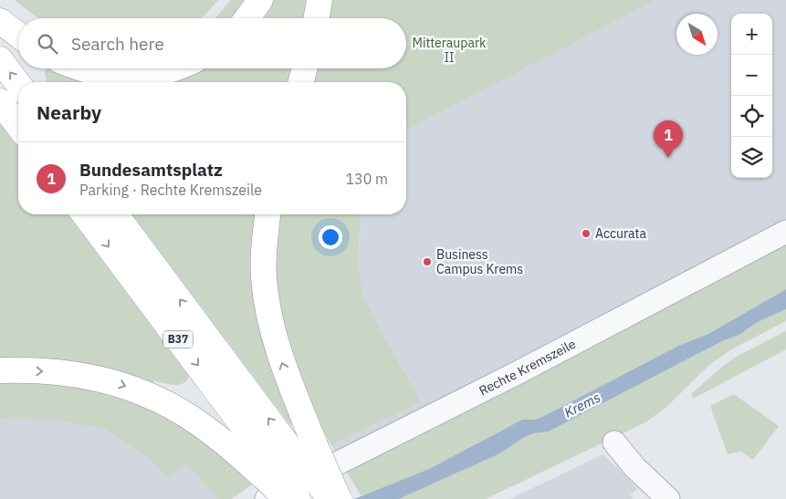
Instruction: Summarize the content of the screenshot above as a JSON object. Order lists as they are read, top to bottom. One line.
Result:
{"streets":{"main road":["B37"],"street":["Rechte Kremszeile"]},"crossings":[["B37","Rechte Kremszeile"]],"water":["Krems"],"parks":["Mitteraupark II"],"places":["Accurata","Business Campus Krems"],"north":"bottom right","page":{"map_buttons":["+","−"],"search":"Search here","heading":"Nearby","pins":"1","list":[{"mark":"1","name":"Bundesamtsplatz","note":"Parking · Rechte Kremszeile","value":"130 m"}]}}
